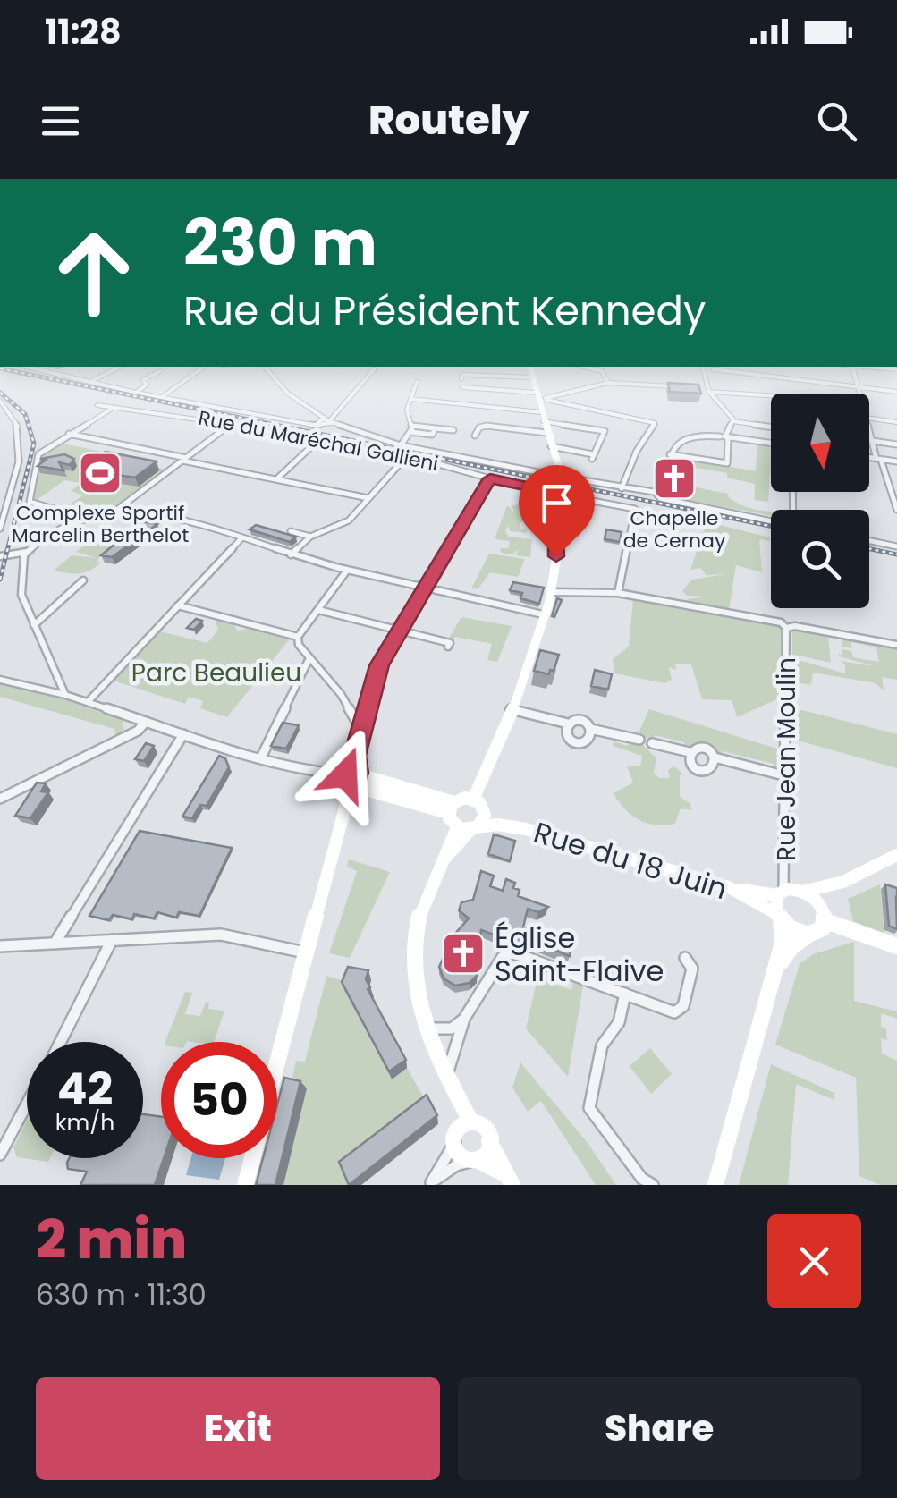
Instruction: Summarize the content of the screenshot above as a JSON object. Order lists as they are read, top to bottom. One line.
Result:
{"streets":{"street":["Rue du Maréchal Gallieni","Rue Jean Moulin","Rue du 18 Juin"]},"crossings":[["Rue Jean Moulin","Rue du 18 Juin"]],"parks":["Parc Beaulieu"],"places":{"sports":["Complexe Sportif Marcelin Berthelot"],"church":["Chapelle de Cernay","Église Saint-Flaive"]},"north":"bottom","page":{"status":"11:28","header":"Routely","turn":["230 m","Rue du Président Kennedy"],"speed":"42 km/h","limit":"50","heading":["2 min","630 m · 11:30"],"buttons":["Exit","Share"]}}
